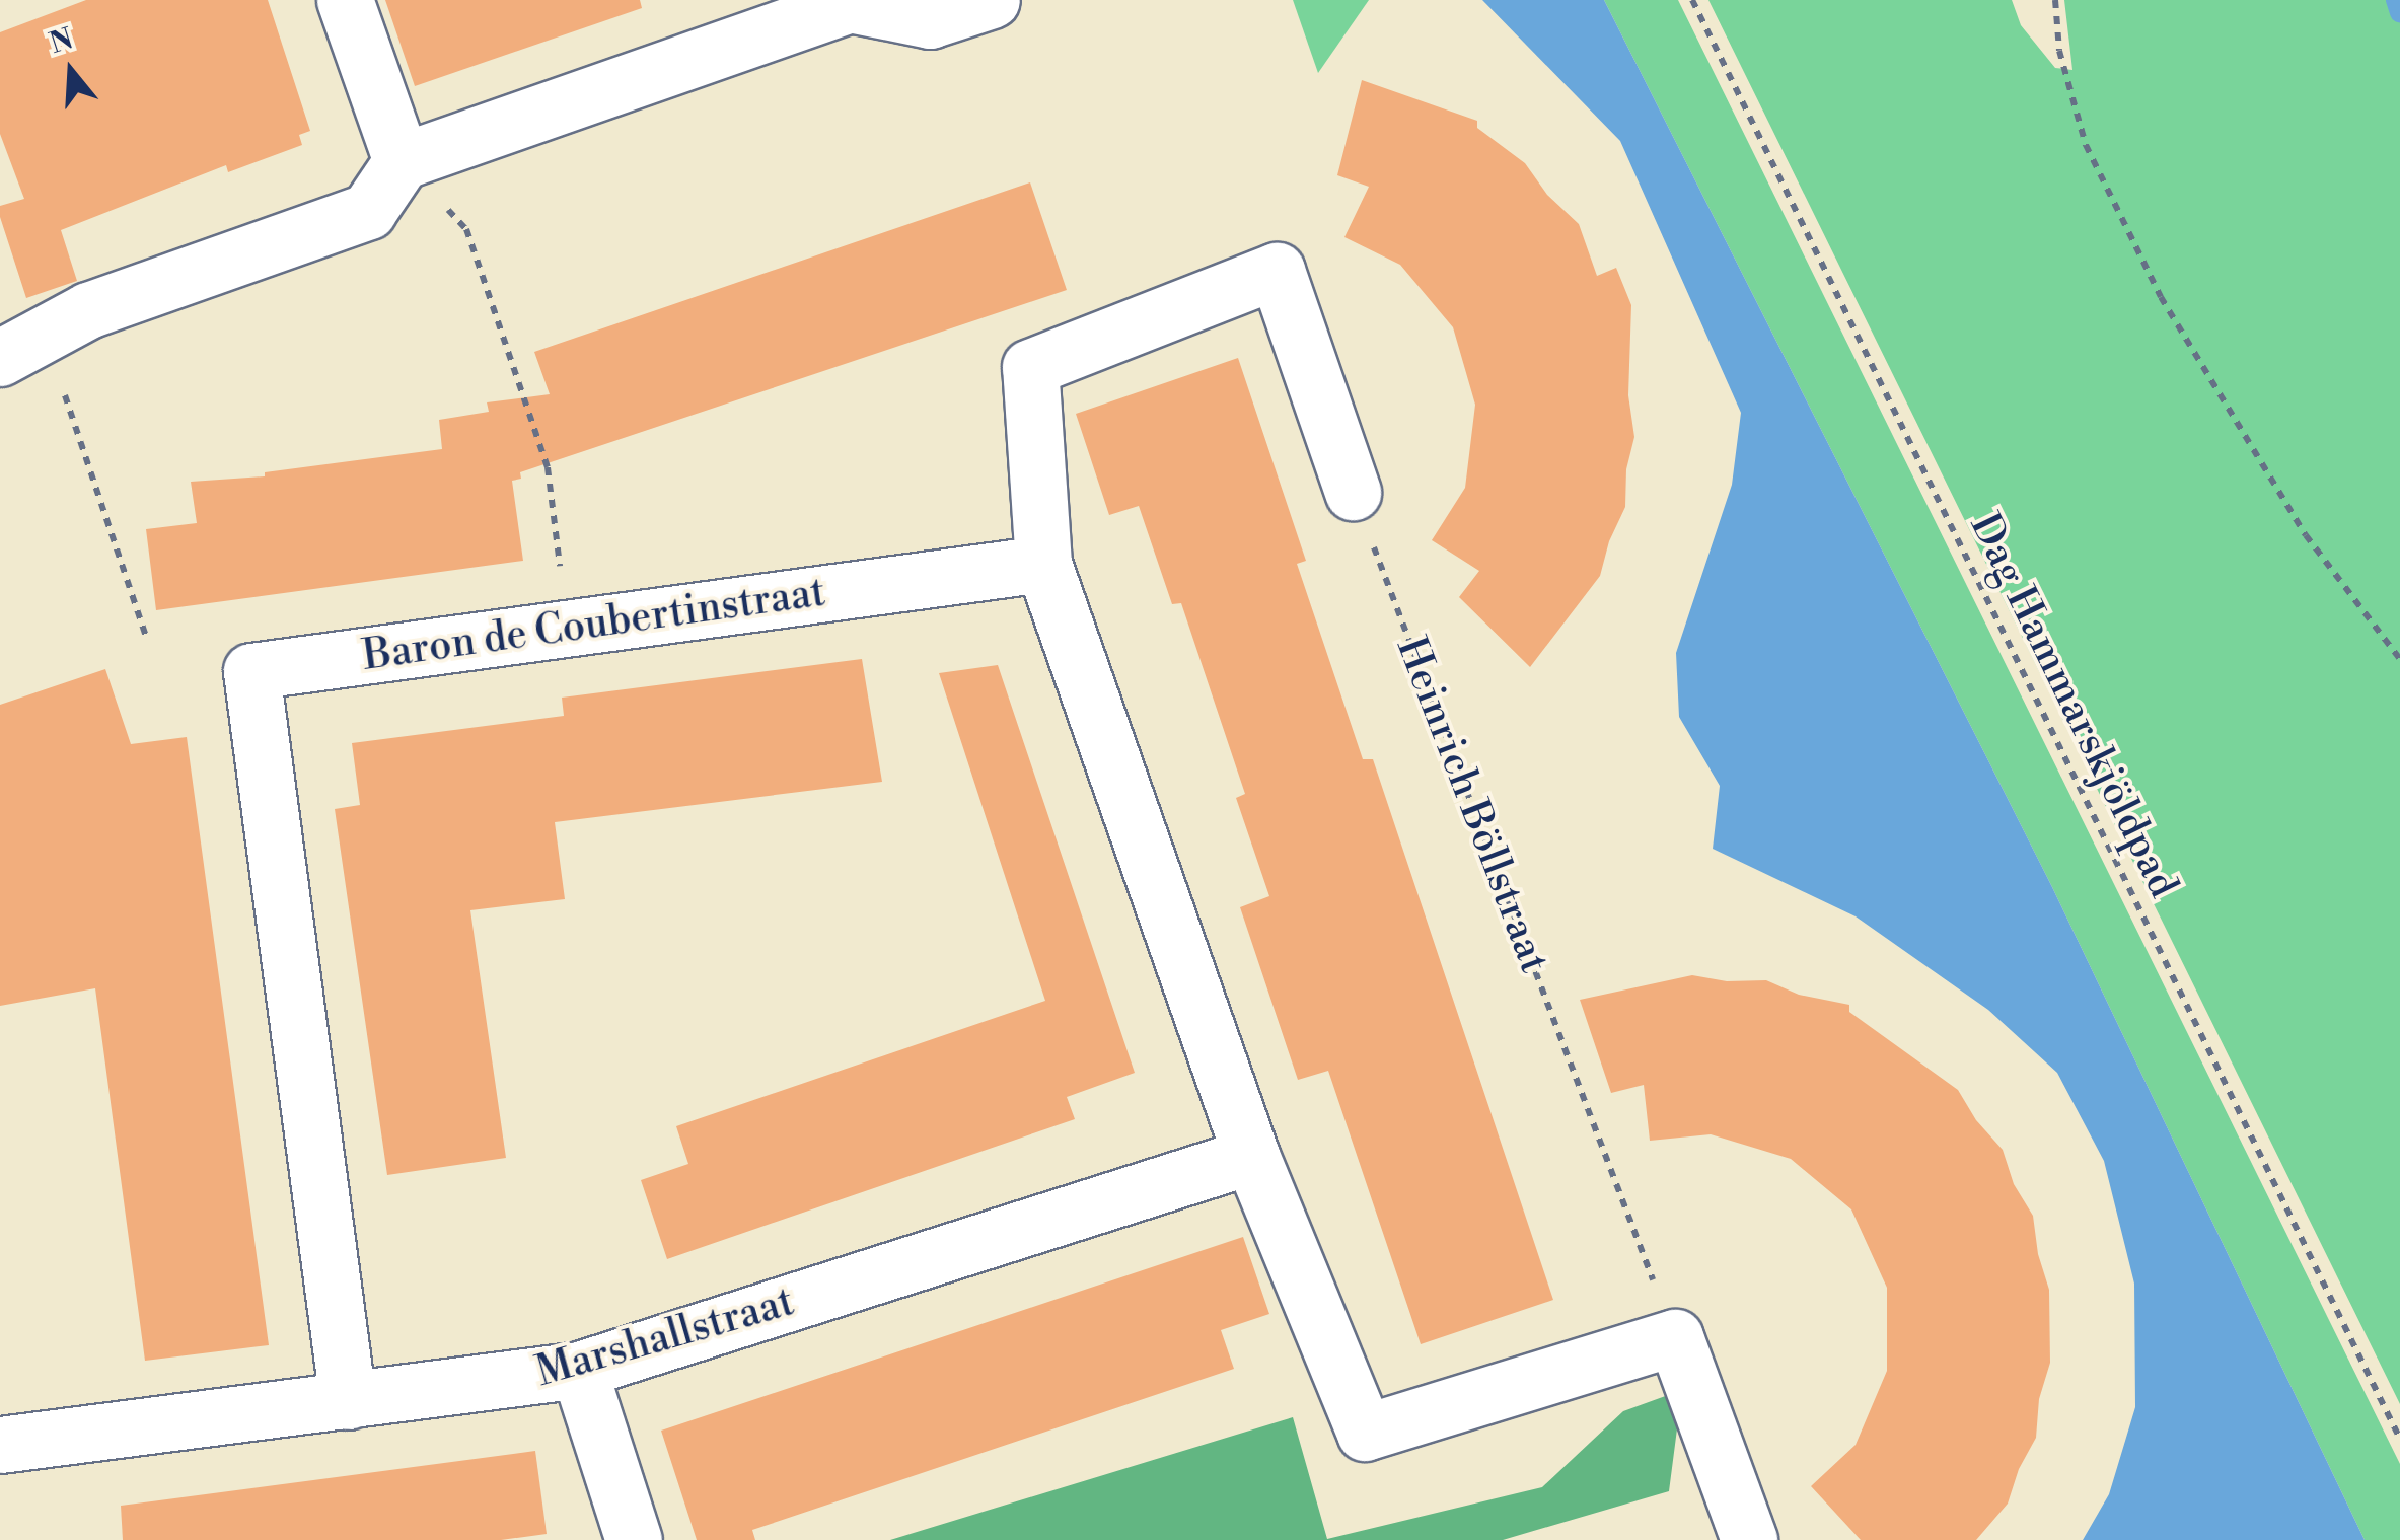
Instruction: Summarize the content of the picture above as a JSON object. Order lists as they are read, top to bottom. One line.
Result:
{"streets":{"street":["Baron de Coubertinstraat","Marshallstraat"],"path":["Dag Hammarskjöldpad","Heinrich Böllstraat"]},"crossings":[["Baron de Coubertinstraat","Marshallstraat"]],"north":"top"}
